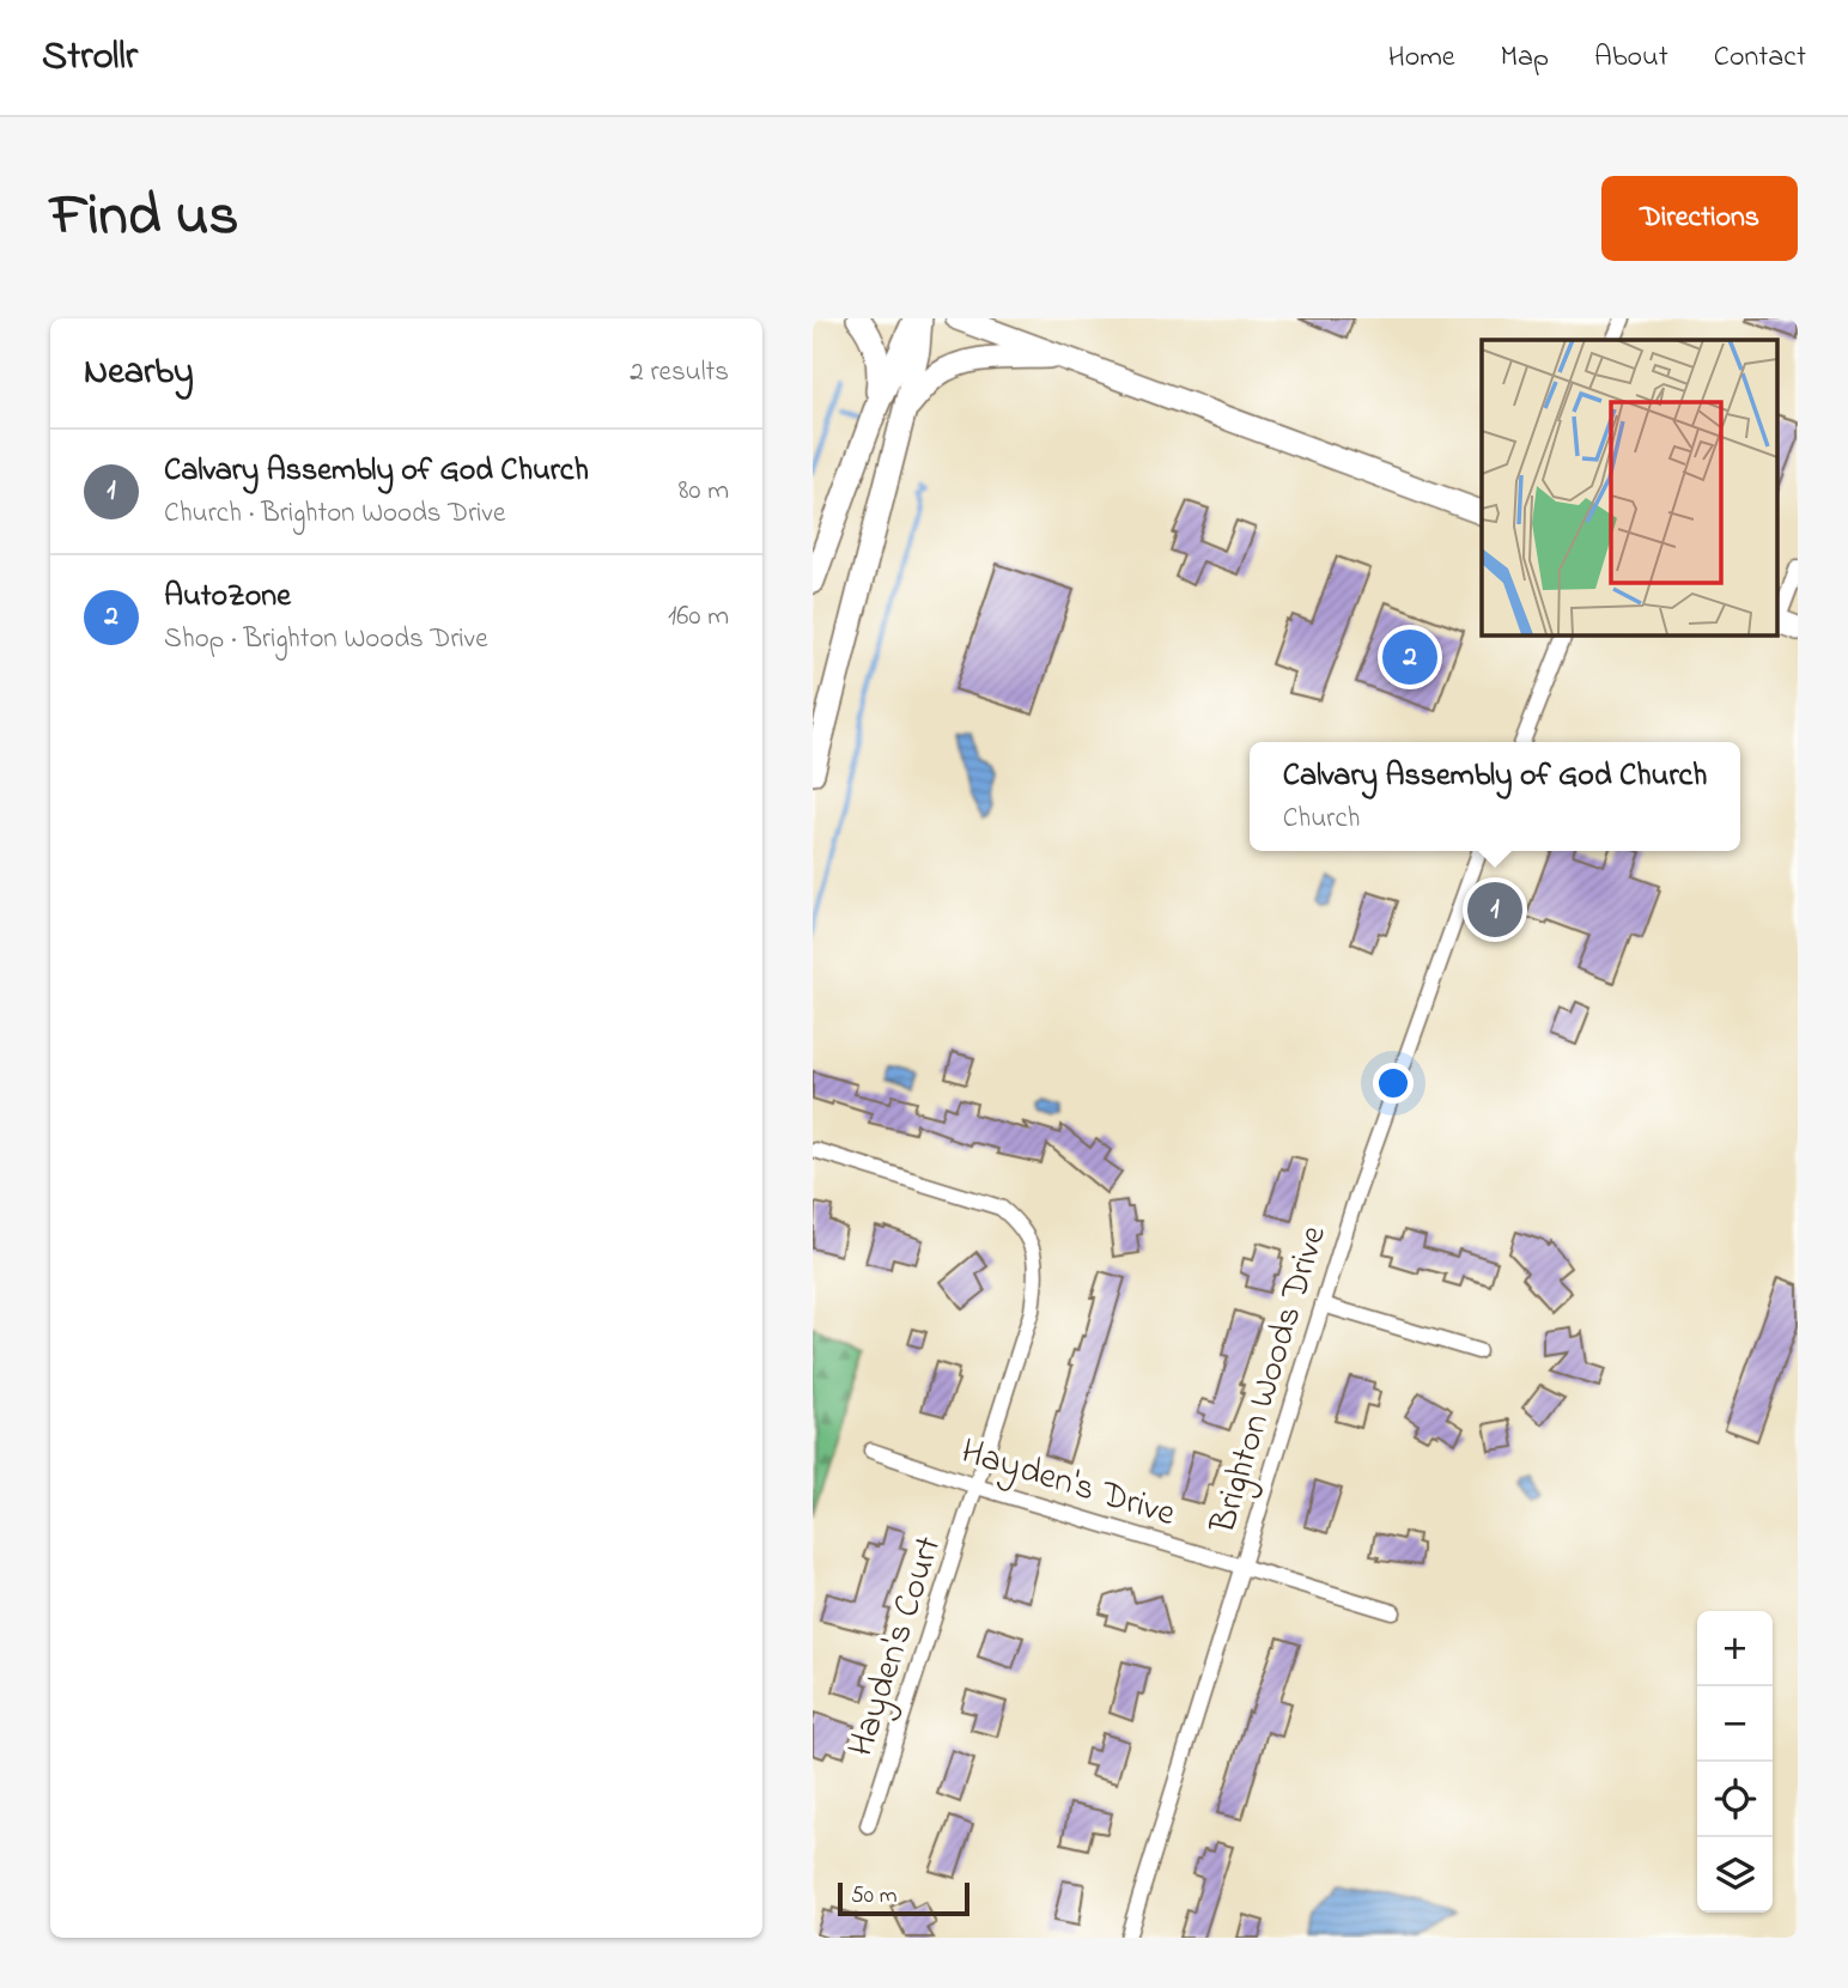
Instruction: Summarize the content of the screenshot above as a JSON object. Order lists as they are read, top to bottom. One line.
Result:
{"streets":{"street":["Brighton Woods Drive","Hayden's Drive","Hayden's Court"]},"crossings":[["Brighton Woods Drive","Hayden's Drive"],["Hayden's Drive","Hayden's Court"]],"scale_bar":"50 m","page":{"header":"Strollr","nav":["Home","Map","About","Contact"],"title":"Find us","buttons":"Directions","heading":["Nearby","2 results"],"list":[{"mark":"1","name":"Calvary Assembly of God Church","note":"Church · Brighton Woods Drive","value":"80 m"},{"mark":"2","name":"AutoZone","note":"Shop · Brighton Woods Drive","value":"160 m"}],"pins":["2","1"],"popup":["Calvary Assembly of God Church","Church"],"map_buttons":["+","−"],"scale":"50 m"}}
